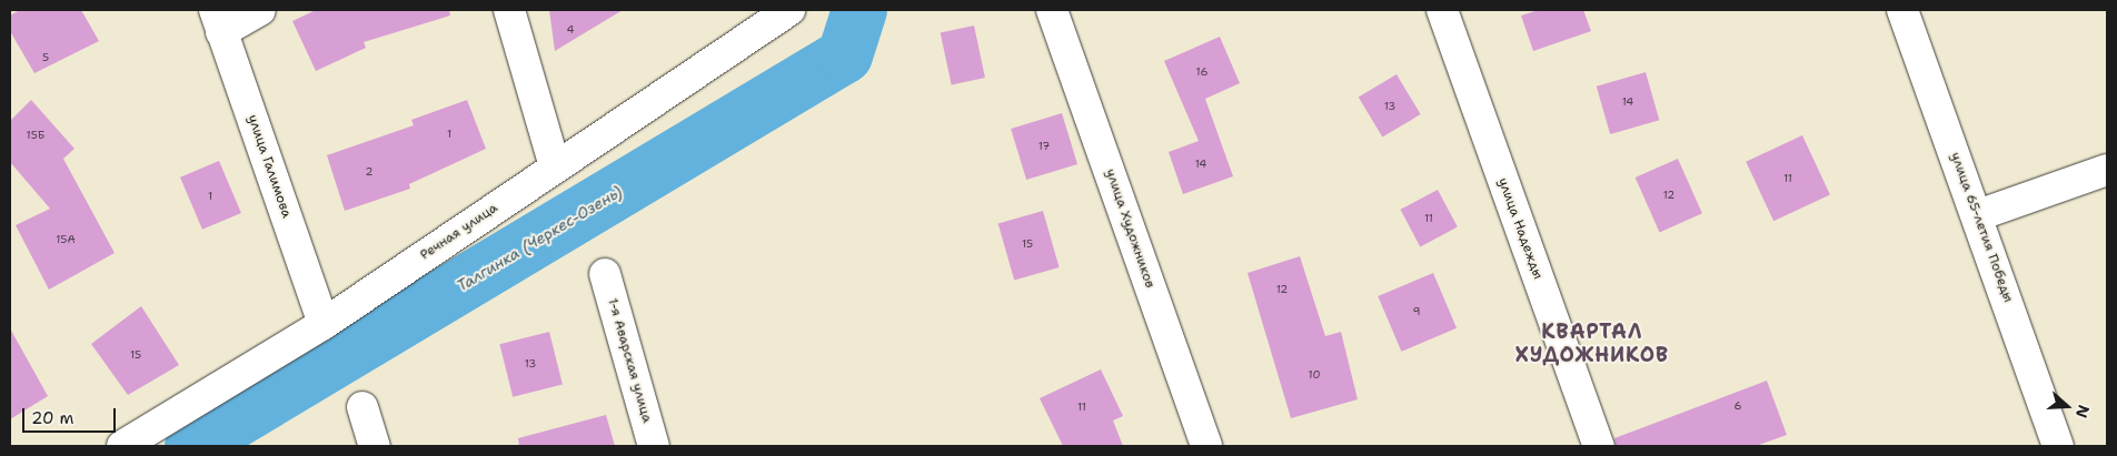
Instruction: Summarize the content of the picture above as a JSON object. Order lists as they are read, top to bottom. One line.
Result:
{"streets":{"street":["улица Галимова","улица 65-летия Победы","улица Художников","улица Надежды","Речная улица","1-я Аварская улица"]},"crossings":[["улица Галимова","Речная улица"]],"districts":["КВАРТАЛ ХУДОЖНИКОВ"],"water":["Талгинка (Черкес-Озень)"],"house_numbers":["4","5","16","14","13","1","15Б","17","14","2","11","12","1","11","15А","15","12","9","15","13","10","6","11"],"scale_bar":"20 m","north":"right"}
